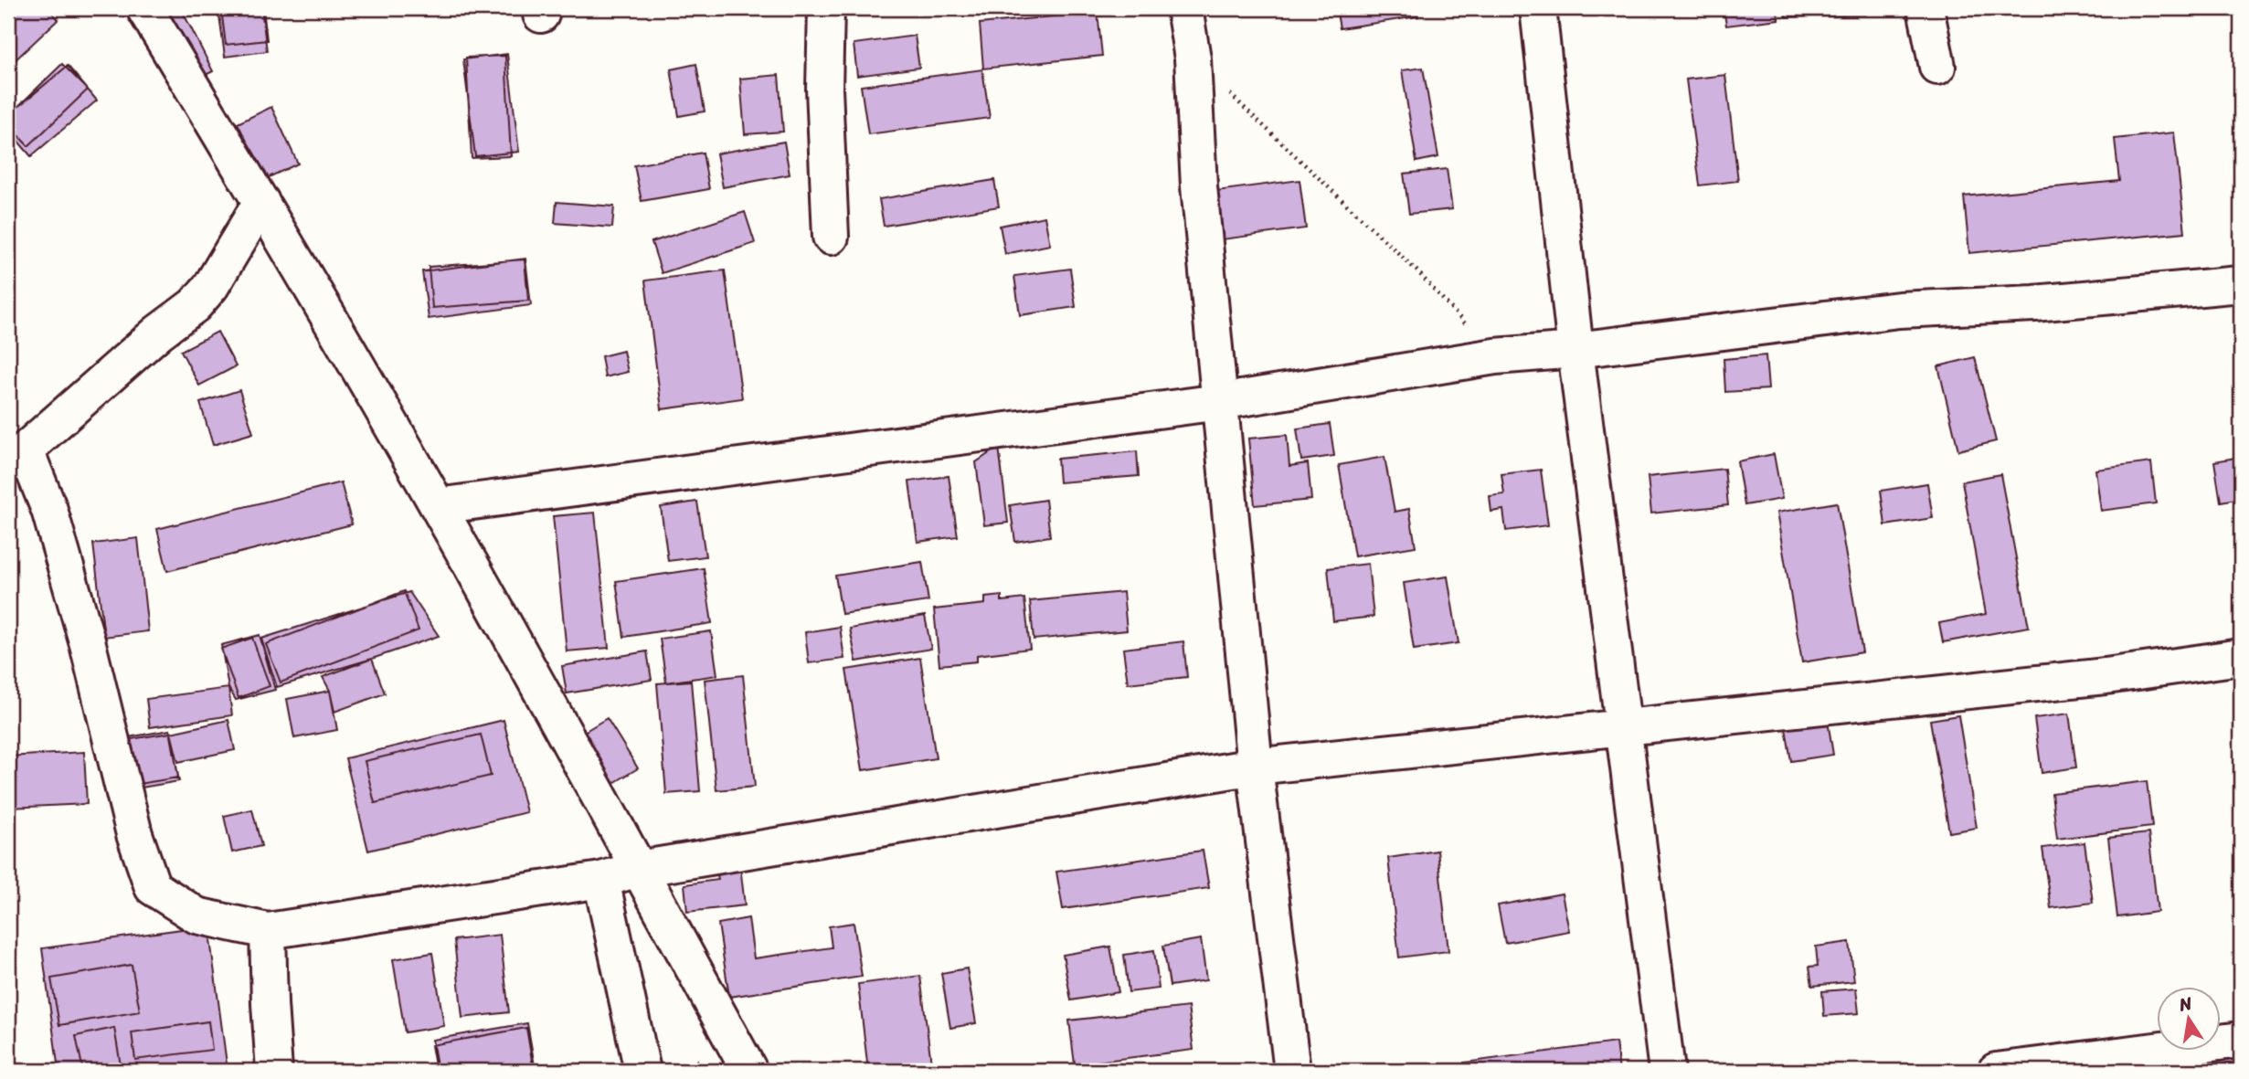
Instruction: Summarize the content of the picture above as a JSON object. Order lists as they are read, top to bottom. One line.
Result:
{"north":"top"}
